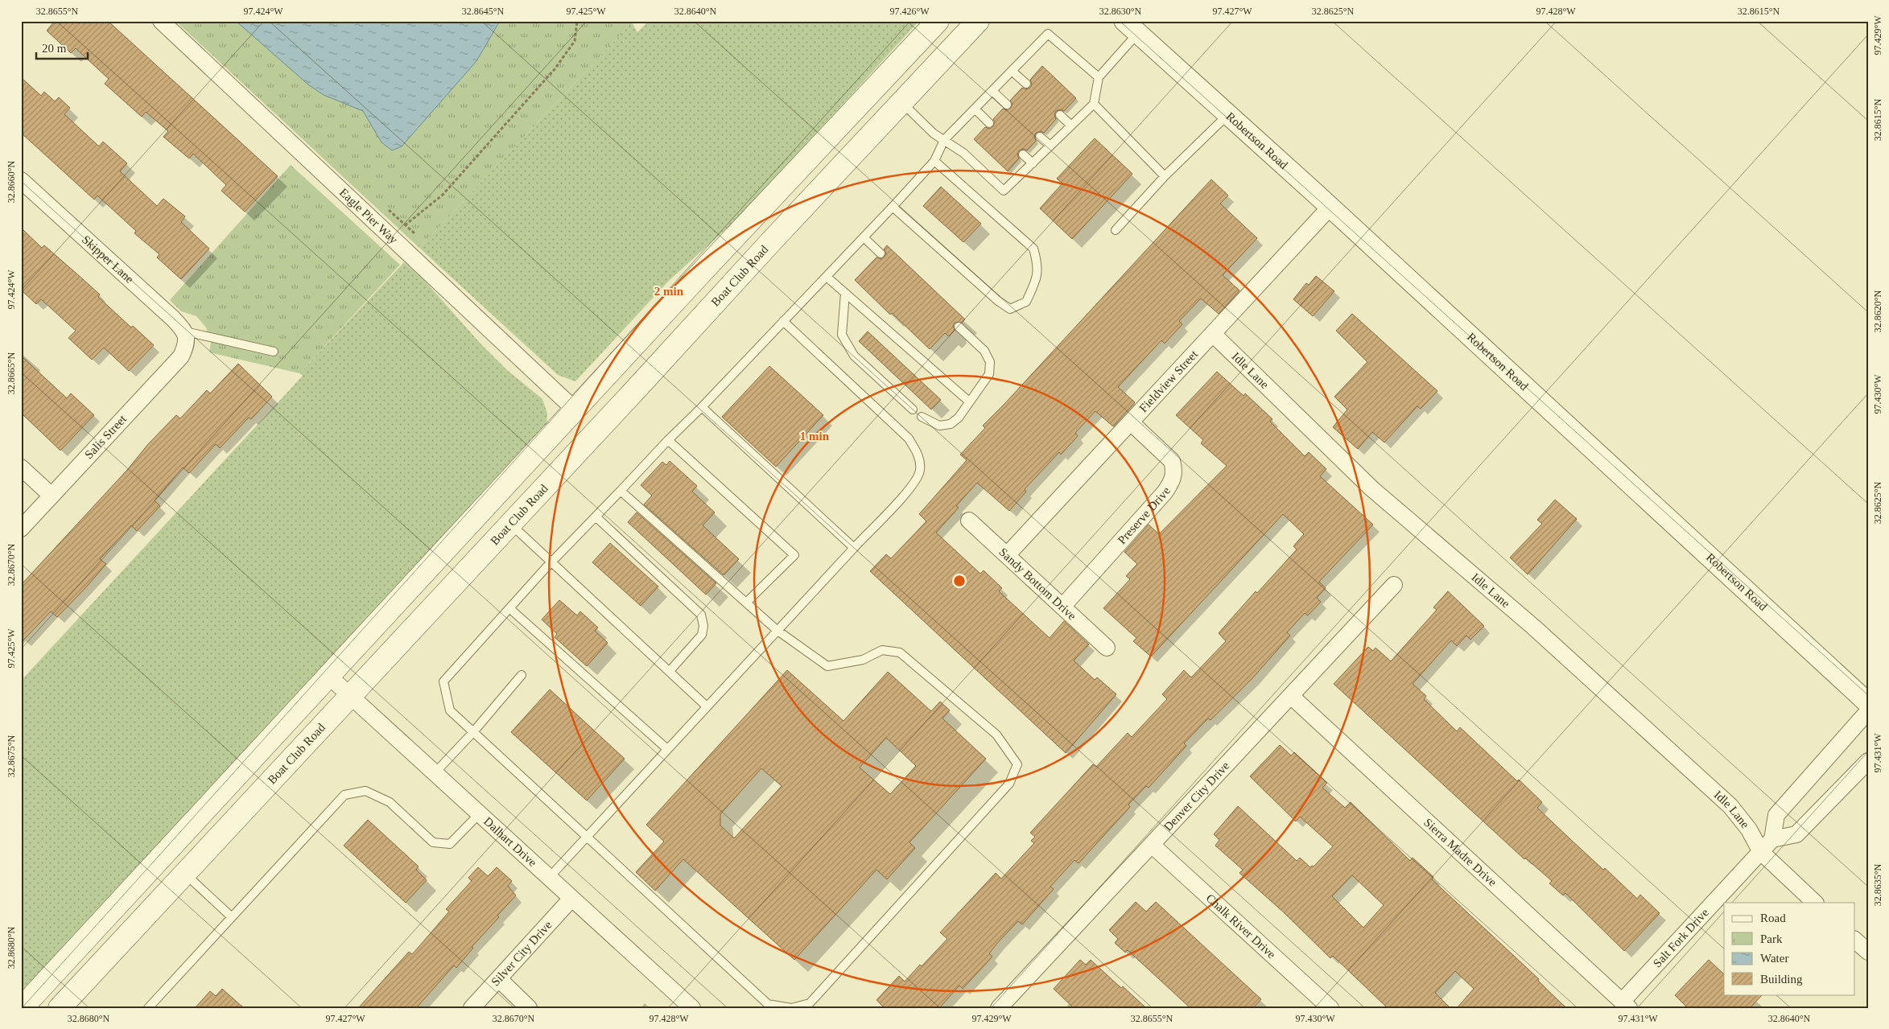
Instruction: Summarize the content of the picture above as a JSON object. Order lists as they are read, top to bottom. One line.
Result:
{"streets":{"main road":["Boat Club Road"],"street":["Robertson Road","Eagle Pier Way","Skipper Lane","Idle Lane","Fieldview Street","Salis Street","Preserve Drive","Sandy Bottom Drive","Denver City Drive","Dalhart Drive","Sierra Madre Drive","Chalk River Drive","Salt Fork Drive","Silver City Drive"]},"crossings":[["Robertson Road","Fieldview Street"],["Skipper Lane","Salis Street"],["Boat Club Road","Dalhart Drive"],["Idle Lane","Fieldview Street"],["Idle Lane","Salt Fork Drive"],["Fieldview Street","Preserve Drive"],["Fieldview Street","Sandy Bottom Drive"],["Preserve Drive","Sandy Bottom Drive"],["Denver City Drive","Sierra Madre Drive"],["Denver City Drive","Chalk River Drive"],["Dalhart Drive","Silver City Drive"],["Sierra Madre Drive","Salt Fork Drive"]],"legend":["Road","Park","Water","Building"],"scale_bar":"20 m","coordinates":["32.8655°N","97.424°W","32.8645°N","97.425°W","32.8640°N","97.426°W","32.8630°N","97.427°W","32.8625°N","97.428°W","32.8615°N","97.429°W","32.8660°N","32.8620°N","32.8665°N","97.430°W","32.8670°N","97.431°W","32.8675°N","32.8635°N","32.8680°N"],"rings":["2 min","1 min"]}
